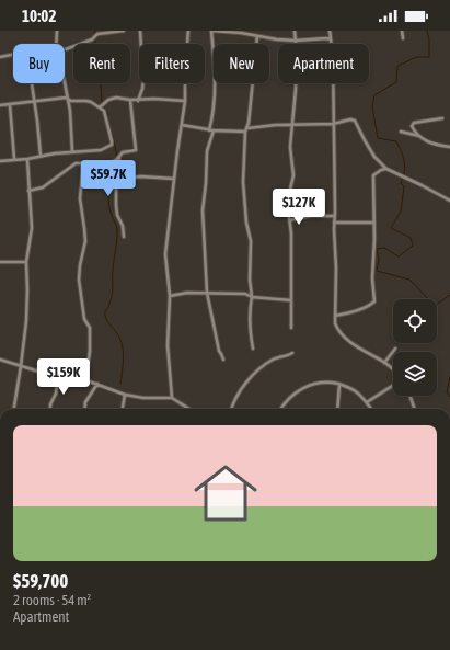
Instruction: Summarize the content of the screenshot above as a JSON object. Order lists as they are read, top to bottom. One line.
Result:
{"page":{"status":"10:02","chip":["Buy","Rent","Filters","New","Apartment"],"price":["$59.7K","$127K","$159K"],"list":[{"name":"$59,700","note":"2 rooms · 54 m² · Apartment"}]}}
